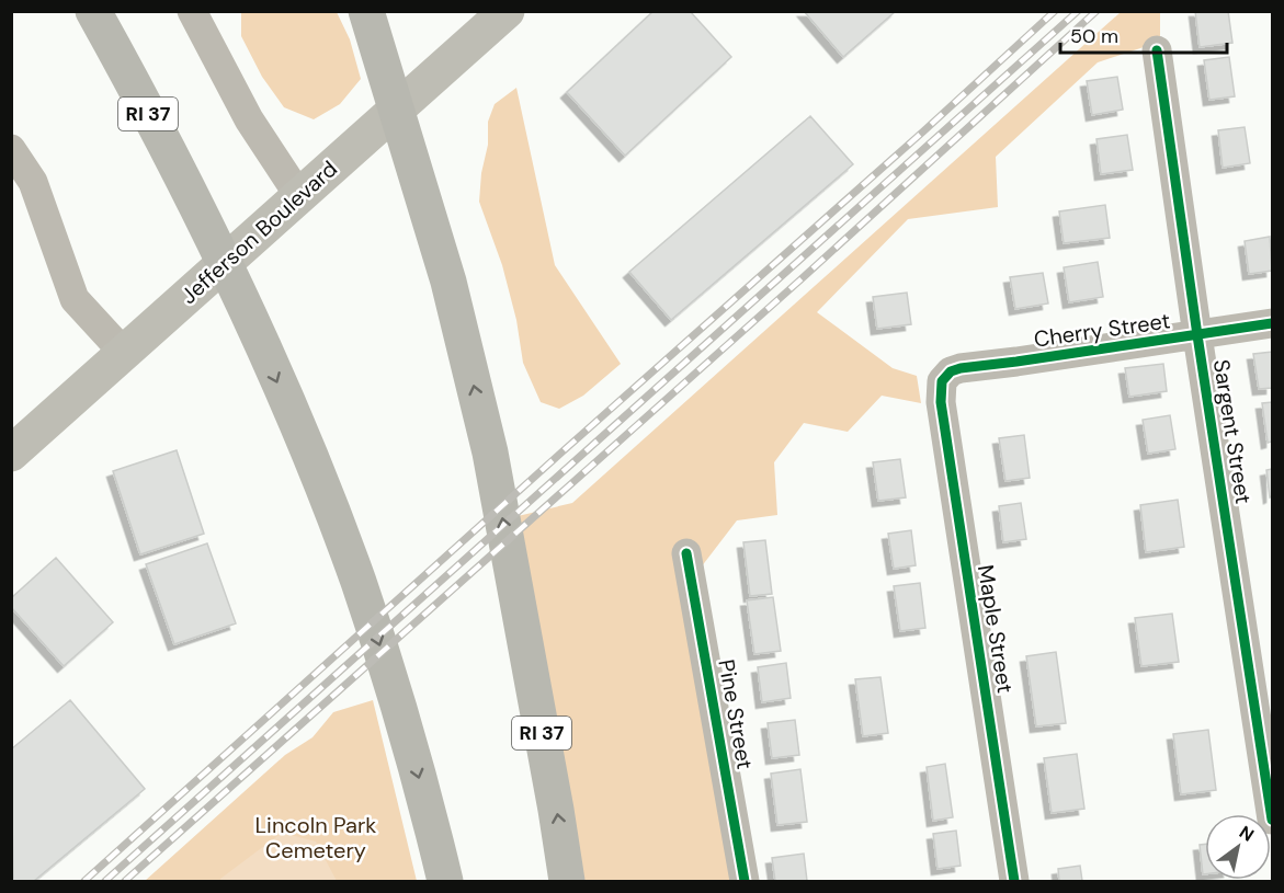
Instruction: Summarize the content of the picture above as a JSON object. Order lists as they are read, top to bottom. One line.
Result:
{"streets":{"highway":["RI 37"],"main road":["Jefferson Boulevard"],"street":["Cherry Street","Sargent Street","Maple Street","Pine Street"]},"crossings":[["Cherry Street","Sargent Street"],["Cherry Street","Maple Street"]],"parks":["Lincoln Park Cemetery"],"scale_bar":"50 m","north":"top right"}
